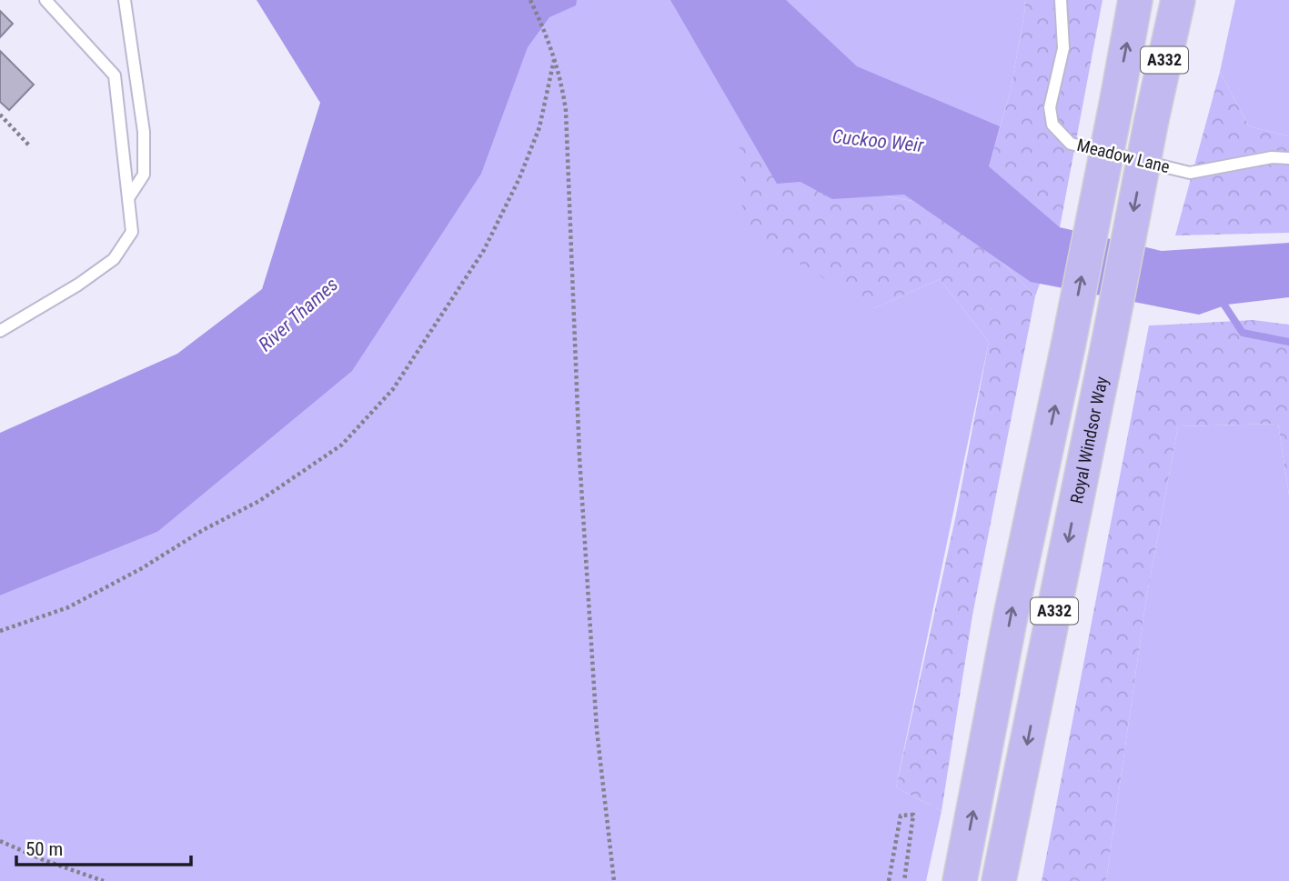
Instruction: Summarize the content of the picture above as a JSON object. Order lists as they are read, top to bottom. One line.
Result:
{"streets":{"main road":["A332","Royal Windsor Way"],"lane":["Meadow Lane"]},"water":["Cuckoo Weir","River Thames"],"scale_bar":"50 m"}
